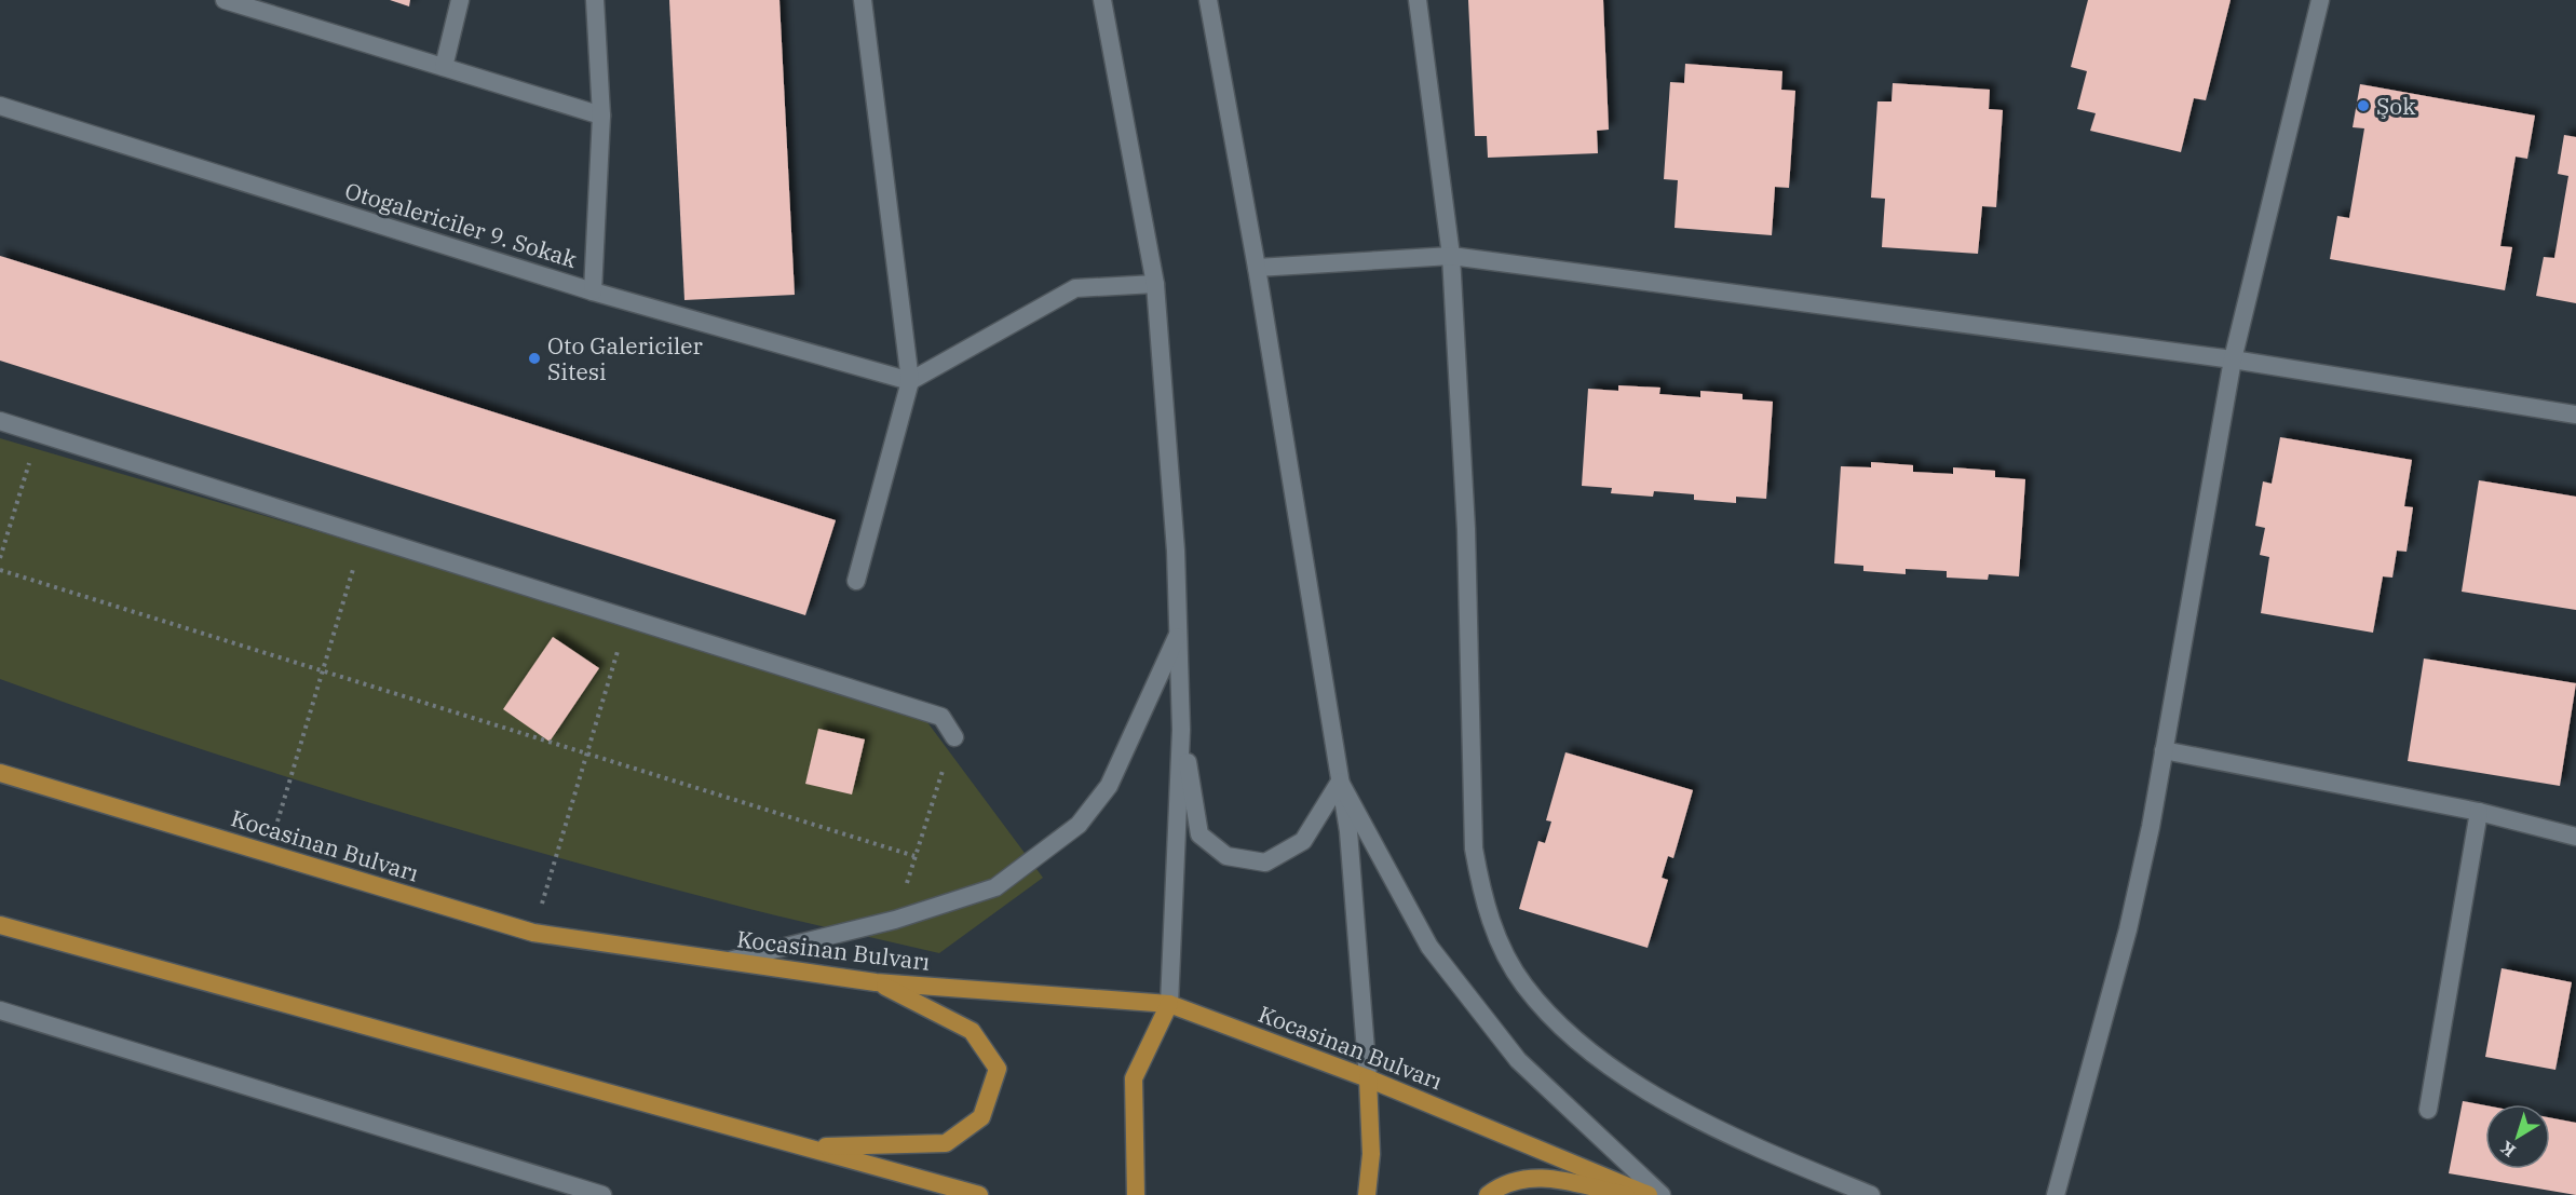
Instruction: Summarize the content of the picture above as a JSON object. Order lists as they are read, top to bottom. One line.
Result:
{"streets":{"highway":["Kocasinan Bulvarı"],"street":["Otogalericiler 9. Sokak"]},"places":["Şok","Oto Galericiler Sitesi"],"north":"bottom left"}
